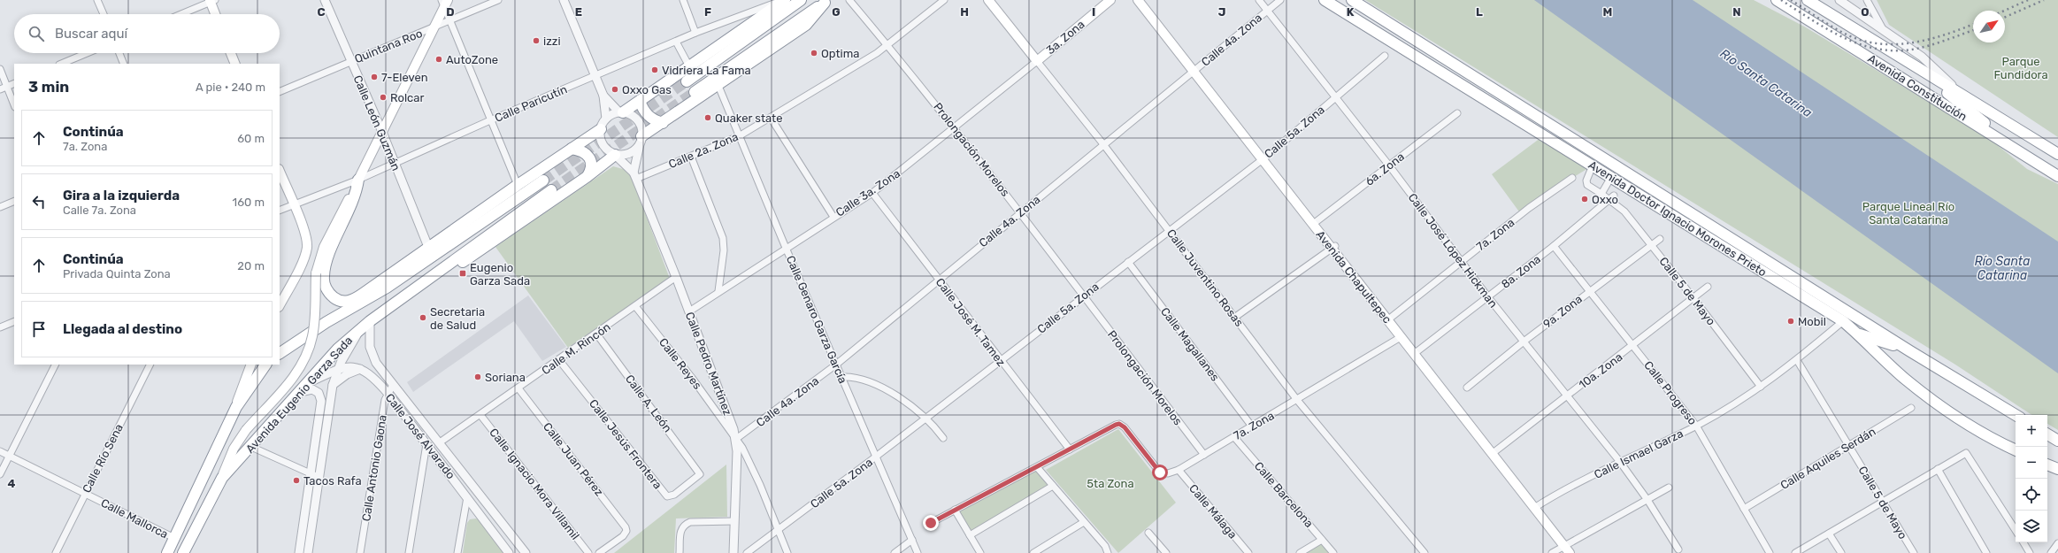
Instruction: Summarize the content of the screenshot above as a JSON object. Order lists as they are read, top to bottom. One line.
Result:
{"streets":{"highway":["Avenida Constitución","Avenida Doctor Ignacio Morones Prieto","Avenida Eugenio Garza Sada"],"main road":["3a. Zona","Avenida Chapultepec","Calle Juventino Rosas"],"street":["Calle 4a. Zona","Quintana Roo","Calle Paricutín","Calle León Guzmán","Calle 5a. Zona","Prolongación Morelos","Calle 2a. Zona","6a. Zona","Calle 3a. Zona","7a. Zona","Calle José López Hickman","8a. Zona","Calle 5 de Mayo","9a. Zona","Calle Genaro Garza García","Calle José M. Tamez","Calle Magallanes","Calle M. Rincón","Calle Reyes","Calle Pedro Martínez","10a. Zona","Calle Progreso","Calle A. León","Calle José Alvarado","Calle Jesús Frontera","Calle Ismael Garza","Calle Río Sena","Calle Aquiles Serdán","Calle Juan Pérez","Calle Antonio Gaona","Calle Ignacio Mora Villamil","Calle Barcelona","Calle Málaga","Calle Mallorca"]},"crossings":[["3a. Zona","Calle 3a. Zona"],["3a. Zona","Calle Juventino Rosas"],["Calle 4a. Zona","Prolongación Morelos"],["Calle 4a. Zona","Calle José López Hickman"],["Calle 4a. Zona","Avenida Chapultepec"],["Calle 4a. Zona","Calle Juventino Rosas"],["Calle 4a. Zona","Calle Genaro Garza García"],["Calle 4a. Zona","Calle José M. Tamez"],["Calle 4a. Zona","Calle Reyes"],["Calle 4a. Zona","Calle Pedro Martínez"],["Quintana Roo","Calle León Guzmán"],["Calle Paricutín","Calle León Guzmán"],["Calle 5a. Zona","Prolongación Morelos"],["Calle 5a. Zona","Calle José López Hickman"],["Calle 5a. Zona","Avenida Chapultepec"],["Calle 5a. Zona","Calle Juventino Rosas"],["Calle 5a. Zona","Calle Genaro Garza García"],["Calle 5a. Zona","Calle José M. Tamez"],["Calle 5a. Zona","Calle Magallanes"],["Calle 5a. Zona","Calle Pedro Martínez"],["Prolongación Morelos","Calle 2a. Zona"],["Prolongación Morelos","Calle 3a. Zona"],["Prolongación Morelos","7a. Zona"],["Calle 2a. Zona","Calle Genaro Garza García"],["Calle 2a. Zona","Calle Pedro Martínez"],["6a. Zona","Calle José López Hickman"],["6a. Zona","Avenida Chapultepec"],["Calle 3a. Zona","Calle Juventino Rosas"],["Calle 3a. Zona","Calle Genaro Garza García"],["Calle 3a. Zona","Calle José M. Tamez"],["Calle 3a. Zona","Calle Pedro Martínez"],["Avenida Doctor Ignacio Morones Prieto","Calle 5 de Mayo"],["Avenida Doctor Ignacio Morones Prieto","Calle Ismael Garza"],["7a. Zona","Calle José López Hickman"],["7a. Zona","Avenida Chapultepec"],["7a. Zona","Calle Juventino Rosas"],["7a. Zona","Calle José M. Tamez"],["7a. Zona","Calle Magallanes"],["7a. Zona","Calle Barcelona"],["7a. Zona","Calle Málaga"],["Calle José López Hickman","8a. Zona"],["Calle José López Hickman","9a. Zona"],["Calle José López Hickman","10a. Zona"],["Calle José López Hickman","Calle Ismael Garza"],["8a. Zona","Avenida Chapultepec"],["8a. Zona","Calle 5 de Mayo"],["8a. Zona","Calle Progreso"],["Avenida Chapultepec","10a. Zona"],["Avenida Chapultepec","Calle Ismael Garza"],["Calle 5 de Mayo","9a. Zona"],["Calle 5 de Mayo","10a. Zona"],["Calle 5 de Mayo","Calle Ismael Garza"],["Calle 5 de Mayo","Calle Aquiles Serdán"],["9a. Zona","Calle Progreso"],["Calle M. Rincón","Calle Reyes"],["Calle M. Rincón","Calle Pedro Martínez"],["Calle M. Rincón","Calle A. León"],["Calle M. Rincón","Calle José Alvarado"],["Calle M. Rincón","Calle Jesús Frontera"],["Calle M. Rincón","Calle Juan Pérez"],["Calle M. Rincón","Calle Ignacio Mora Villamil"],["Calle Reyes","Calle Pedro Martínez"],["10a. Zona","Calle Progreso"],["Calle Progreso","Calle Ismael Garza"],["Calle Progreso","Calle Aquiles Serdán"],["Avenida Eugenio Garza Sada","Calle José Alvarado"],["Calle A. León","Calle Jesús Frontera"],["Calle José Alvarado","Calle Antonio Gaona"],["Calle Río Sena","Calle Mallorca"]],"water":["Río Santa Catarina"],"parks":["Parque Fundidora","Parque Lineal Río Santa Catarina","5ta Zona"],"places":{"other":["izzi","Optima","AutoZone","Vidriera La Fama","7-Eleven","Oxxo Gas","Rolcar","Quaker state","Oxxo","Secretaria de Salud","Mobil","Soriana","Tacos Rafa"],"transit":["Eugenio Garza Sada"]},"north":"top right","page":{"search":"Buscar aquí","heading":["3 min","A pie · 240 m"],"list":[["Continúa","7a. Zona","60 m"],["Gira a la izquierda","Calle 7a. Zona","160 m"],["Continúa","Privada Quinta Zona","20 m"],"Llegada al destino"],"map_buttons":["+","−"]},"grid":{"columns":["C","D","E","F","G","H","I","J","K","L","M","N","O"],"rows":["4"]}}
